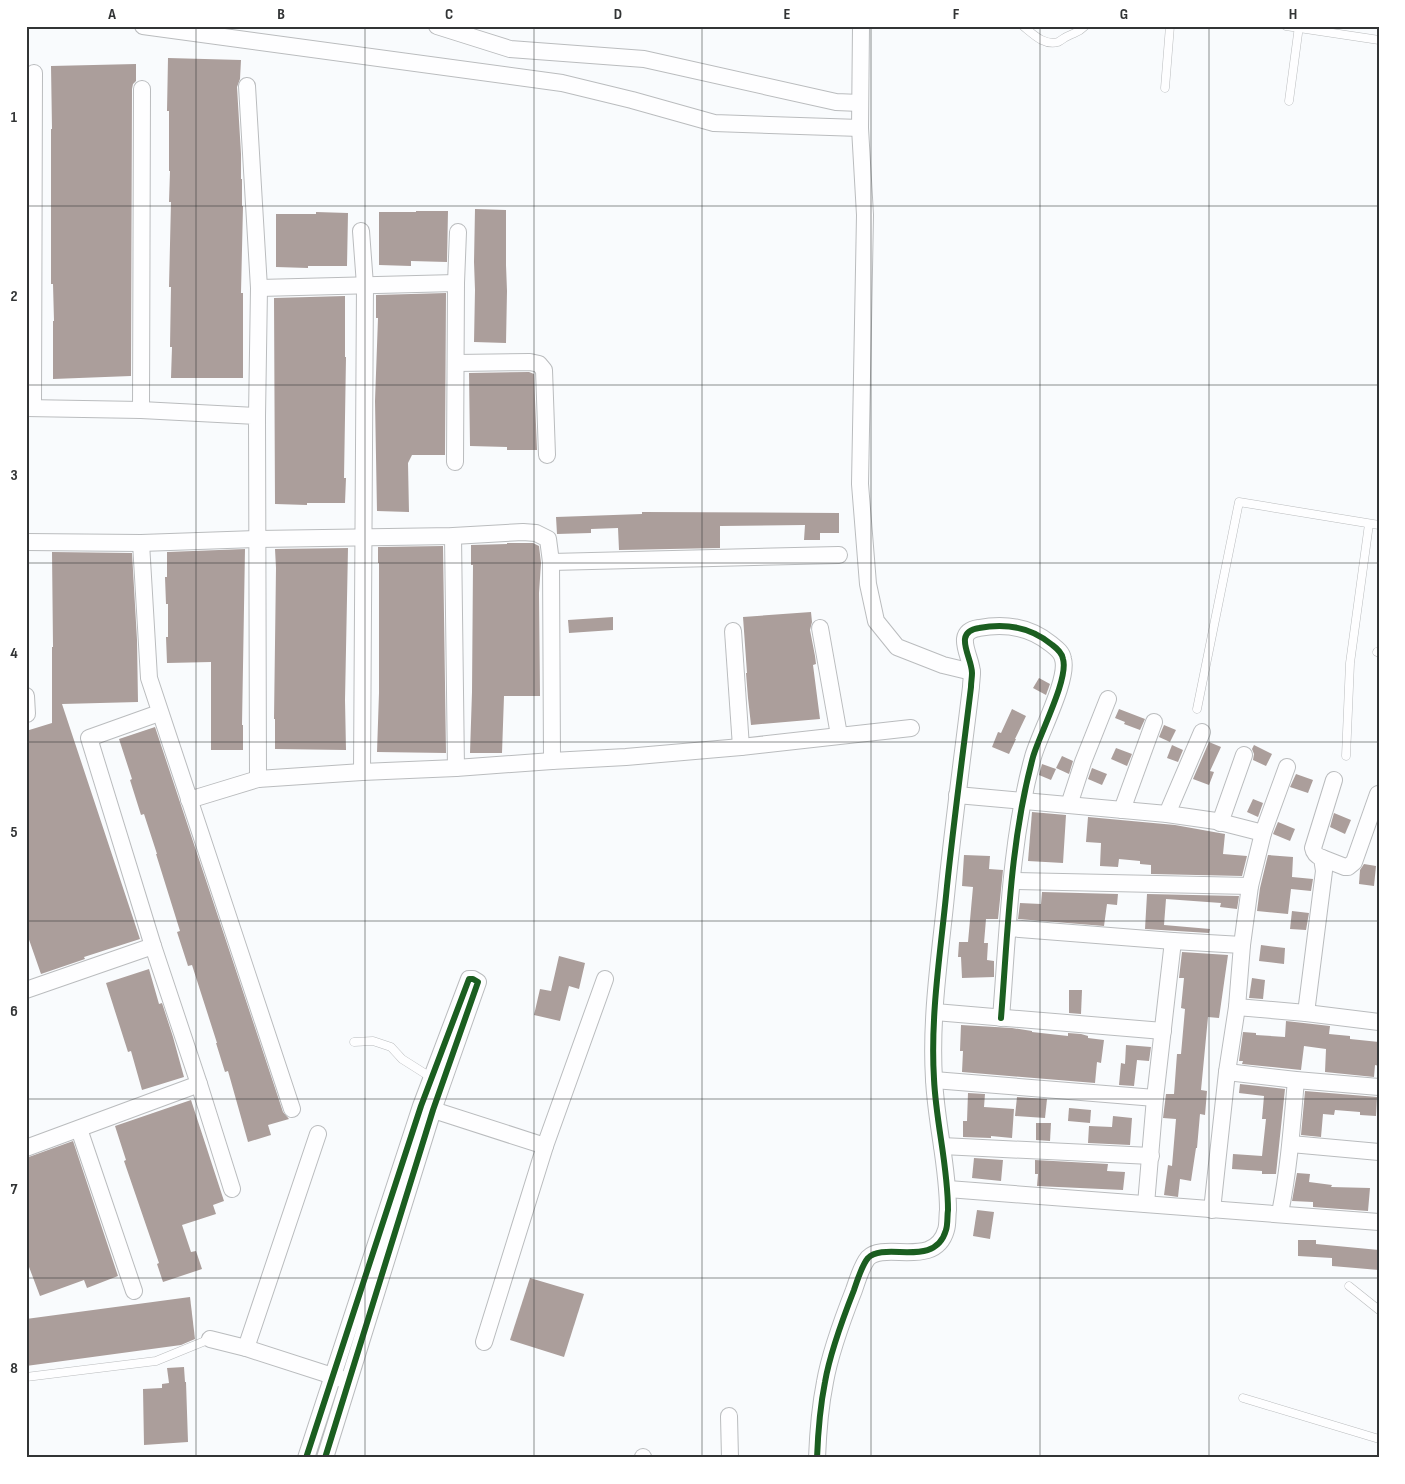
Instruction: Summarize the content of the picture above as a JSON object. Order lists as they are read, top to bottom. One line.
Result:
{"grid":{"columns":["A","B","C","D","E","F","G","H"],"rows":["1","2","3","4","5","6","7","8"]}}
